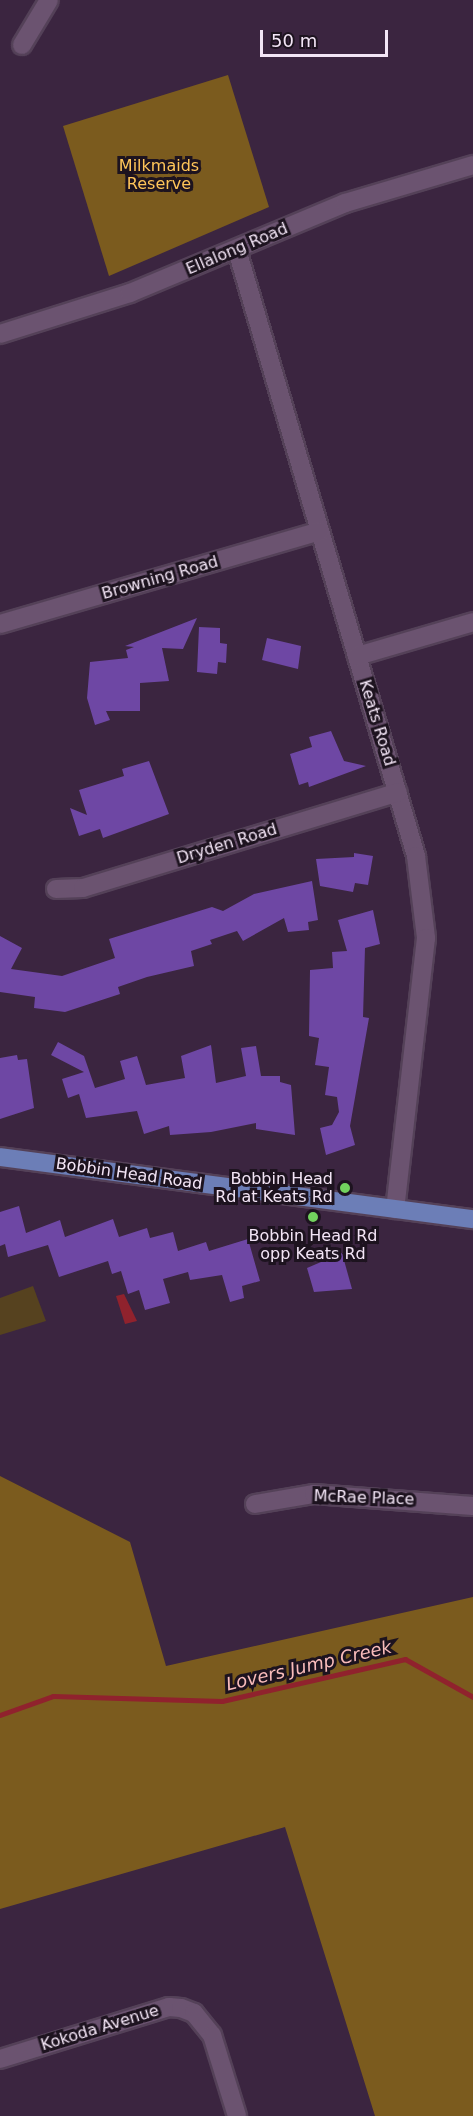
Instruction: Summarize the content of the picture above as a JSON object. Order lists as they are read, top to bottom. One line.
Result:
{"streets":{"main road":["Bobbin Head Road"],"street":["Ellalong Road","Browning Road","Keats Road","Dryden Road","McRae Place","Kokoda Avenue"]},"crossings":[["Ellalong Road","Keats Road"],["Browning Road","Keats Road"],["Keats Road","Dryden Road"],["Keats Road","Bobbin Head Road"]],"water":["Lovers Jump Creek"],"parks":["Milkmaids Reserve"],"places":["Bobbin Head Rd at Keats Rd","Bobbin Head Rd opp Keats Rd"],"scale_bar":"50 m"}
